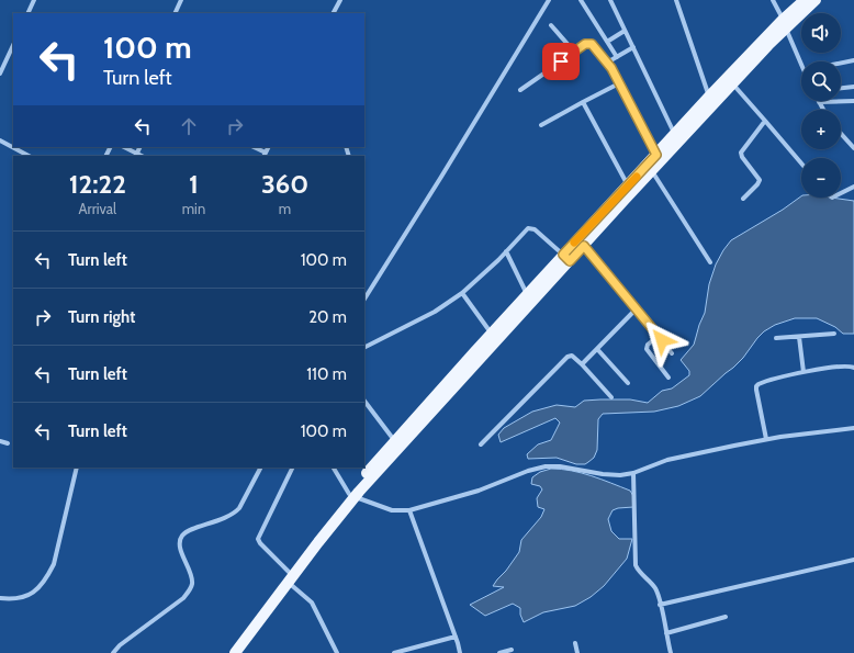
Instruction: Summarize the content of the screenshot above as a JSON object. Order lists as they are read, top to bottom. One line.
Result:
{"page":{"map_buttons":["+","−"],"turn":["100 m","Turn left"],"eta":["12:22","Arrival","1","min","360","m"],"list":[{"name":"Turn left","value":"100 m"},{"name":"Turn right","value":"20 m"},{"name":"Turn left","value":"110 m"},{"name":"Turn left","value":"100 m"}]}}
